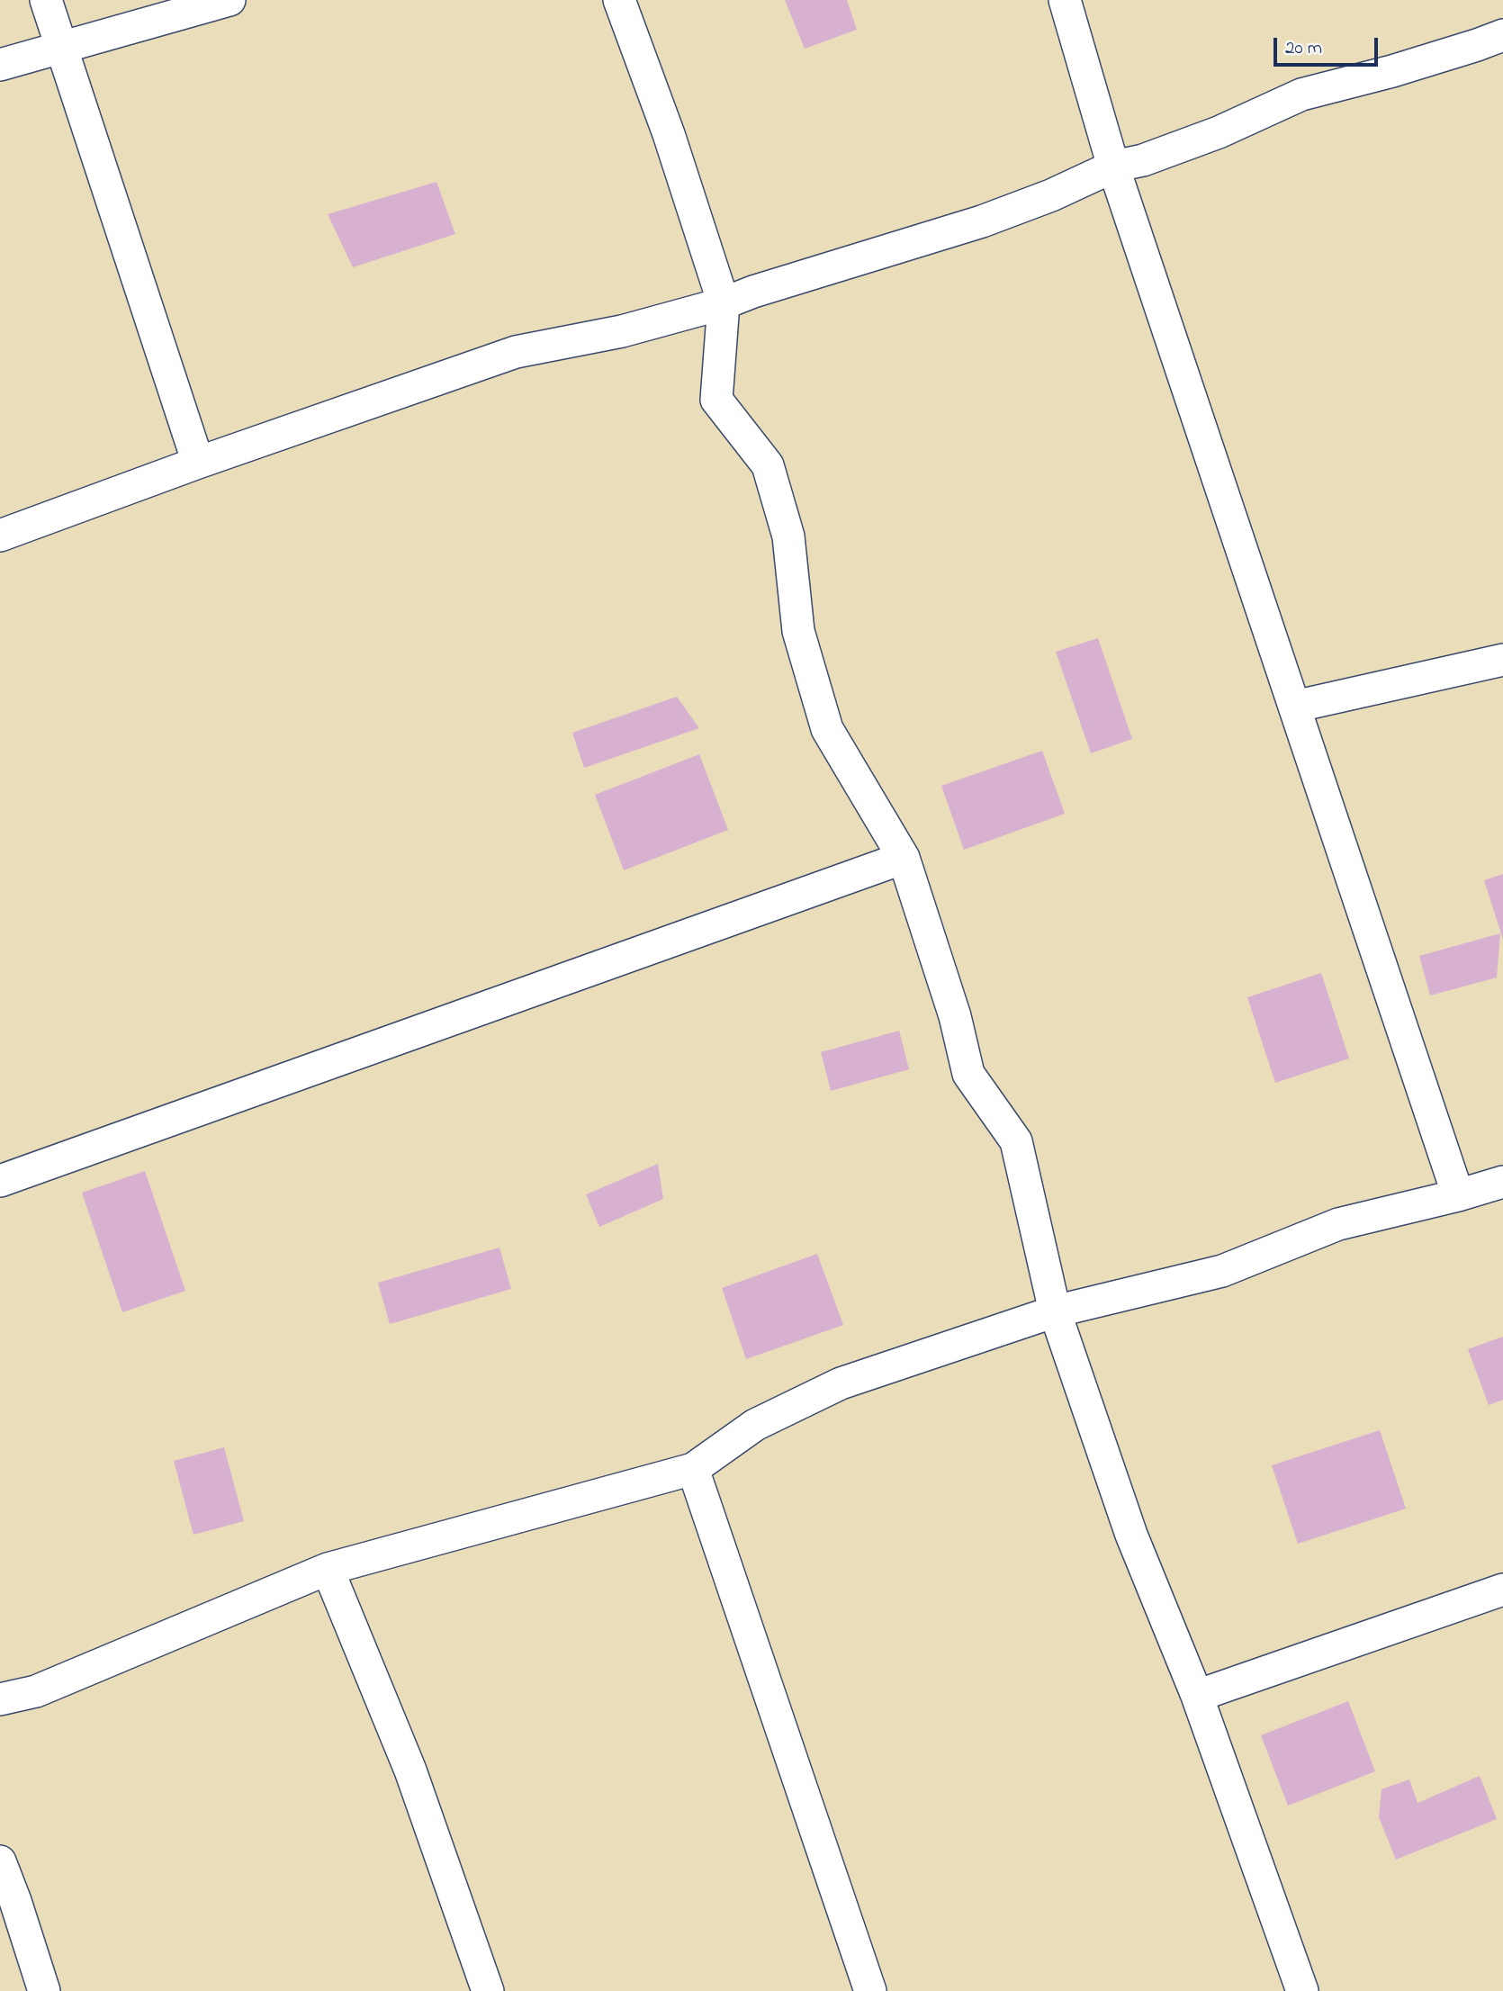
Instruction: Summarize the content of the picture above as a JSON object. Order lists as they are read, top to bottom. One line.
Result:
{"scale_bar":"20 m"}
